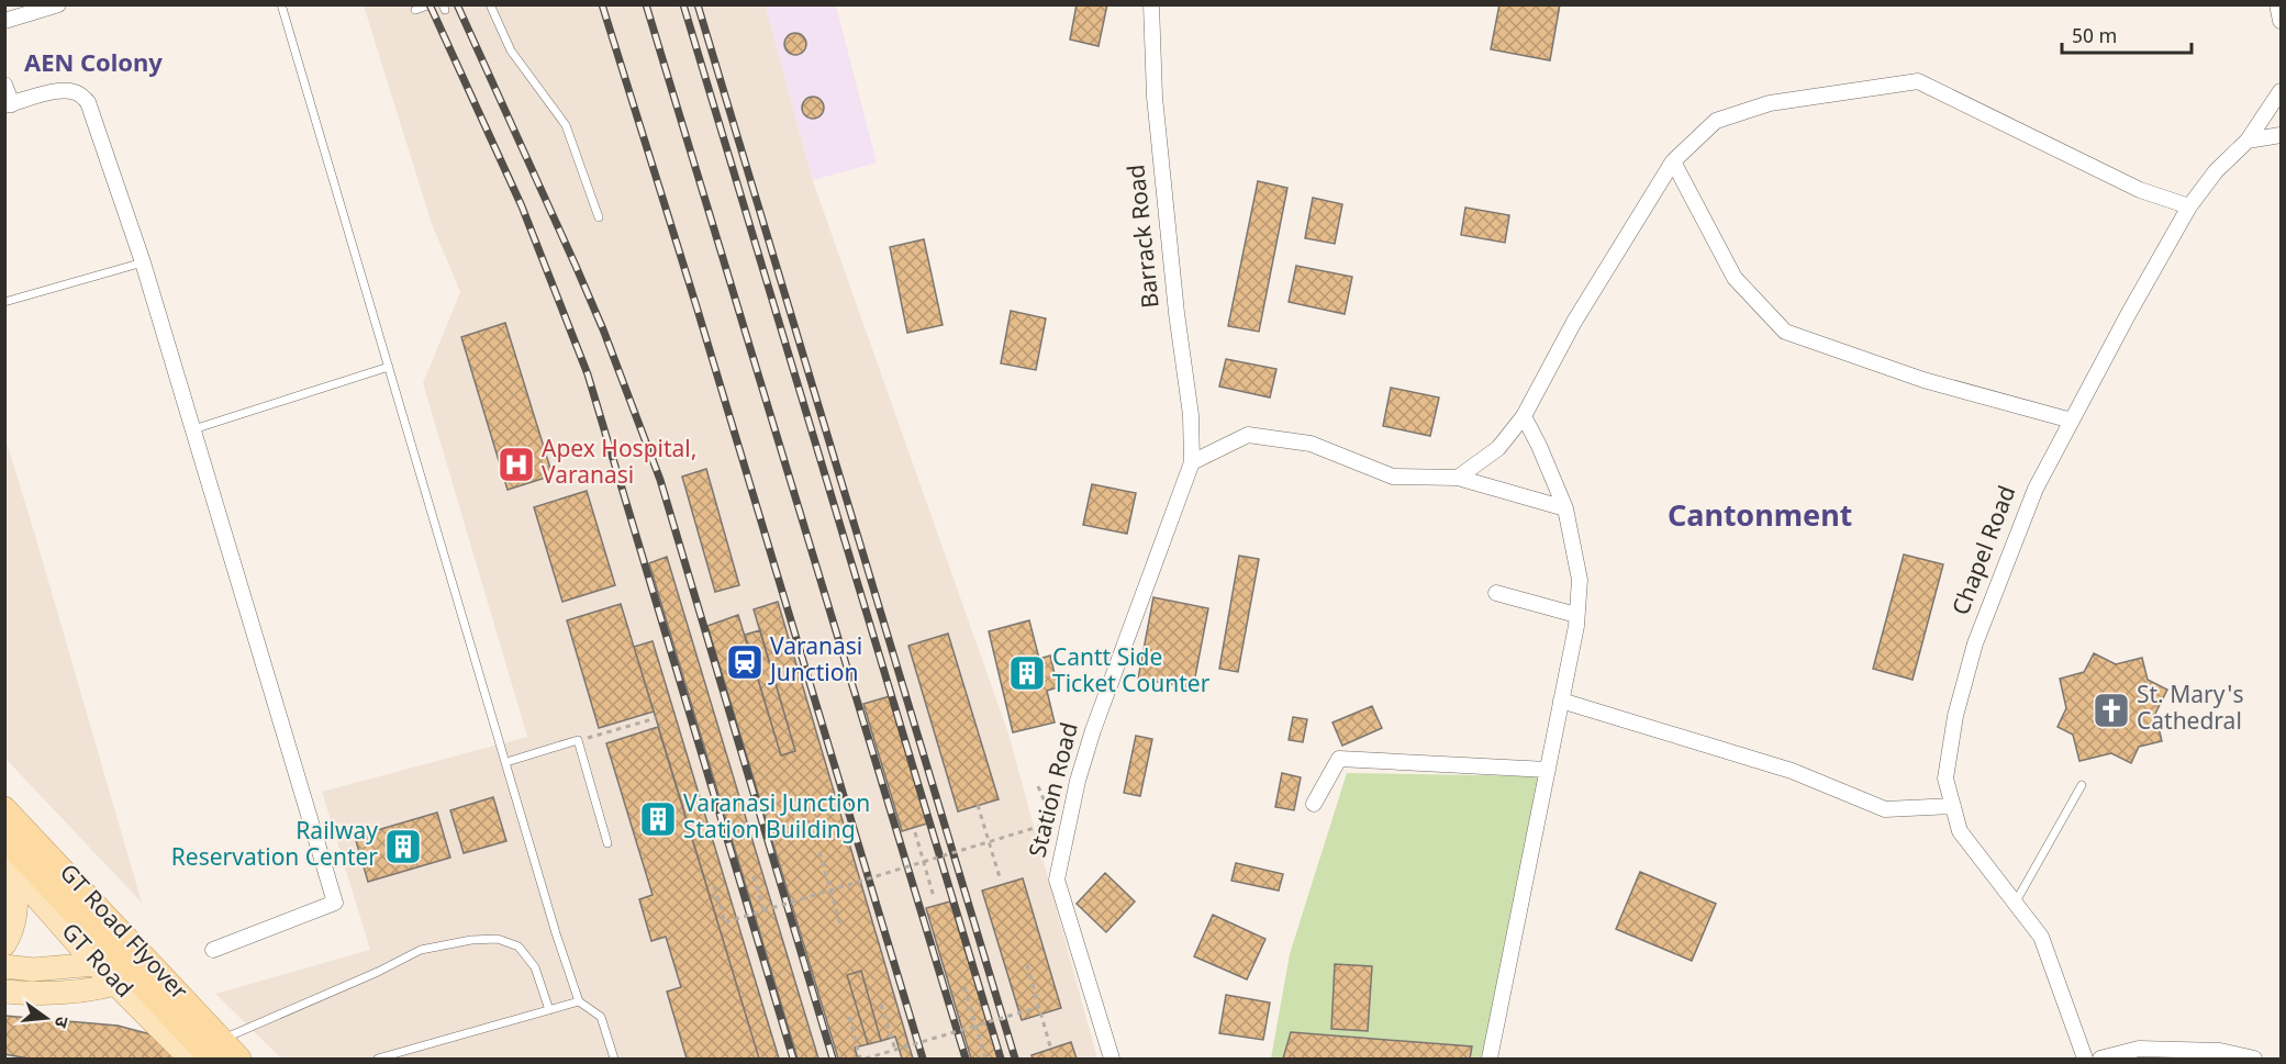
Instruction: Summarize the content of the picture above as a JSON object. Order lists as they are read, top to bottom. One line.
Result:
{"streets":{"highway":["GT Road Flyover"],"main road":["GT Road"],"street":["Barrack Road","Chapel Road","Station Road"]},"crossings":[["Barrack Road","Station Road"]],"districts":["AEN Colony","Cantonment"],"places":{"hospital":["Apex Hospital, Varanasi"],"station":["Varanasi Junction"],"building":["Cantt Side Ticket Counter","Varanasi Junction Station Building","Railway Reservation Center"],"church":["St. Mary's Cathedral"]},"scale_bar":"50 m","north":"right"}
